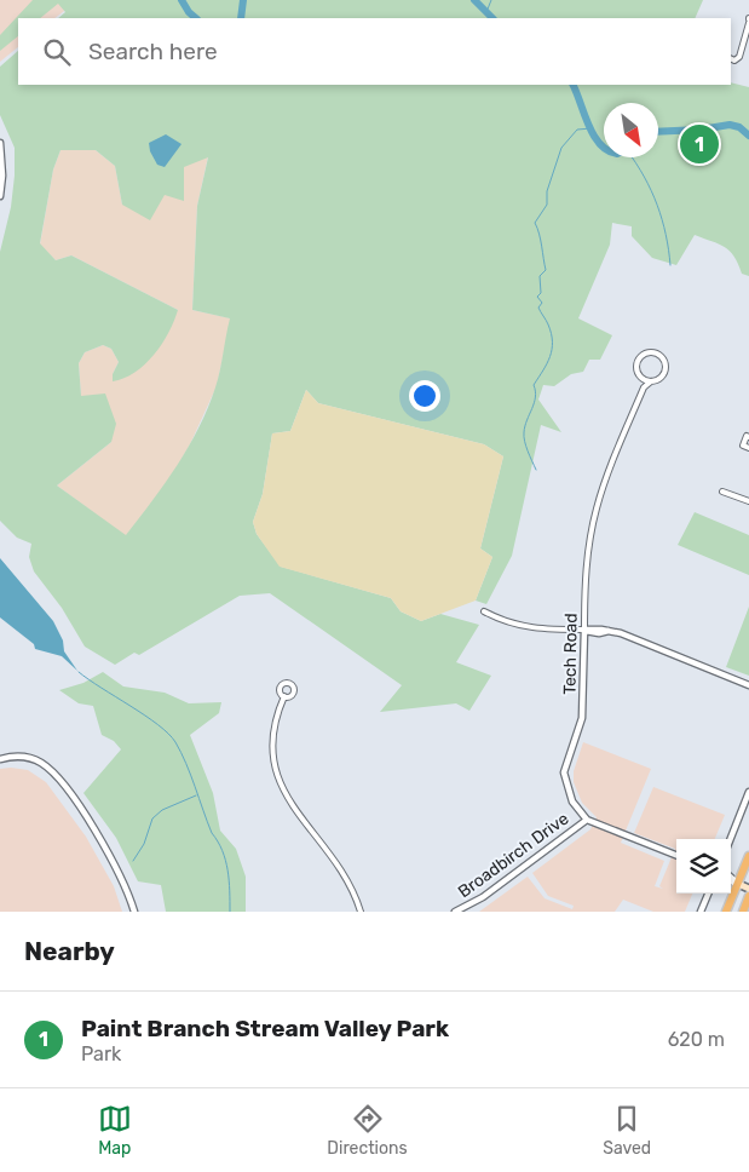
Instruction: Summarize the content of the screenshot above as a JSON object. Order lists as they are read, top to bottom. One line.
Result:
{"streets":{"street":["Tech Road","Broadbirch Drive"]},"crossings":[["Tech Road","Broadbirch Drive"]],"north":"bottom right","page":{"search":"Search here","pins":"1","heading":"Nearby","list":[{"mark":"1","name":"Paint Branch Stream Valley Park","note":"Park","value":"620 m"}],"nav":["Map","Directions","Saved"]}}
